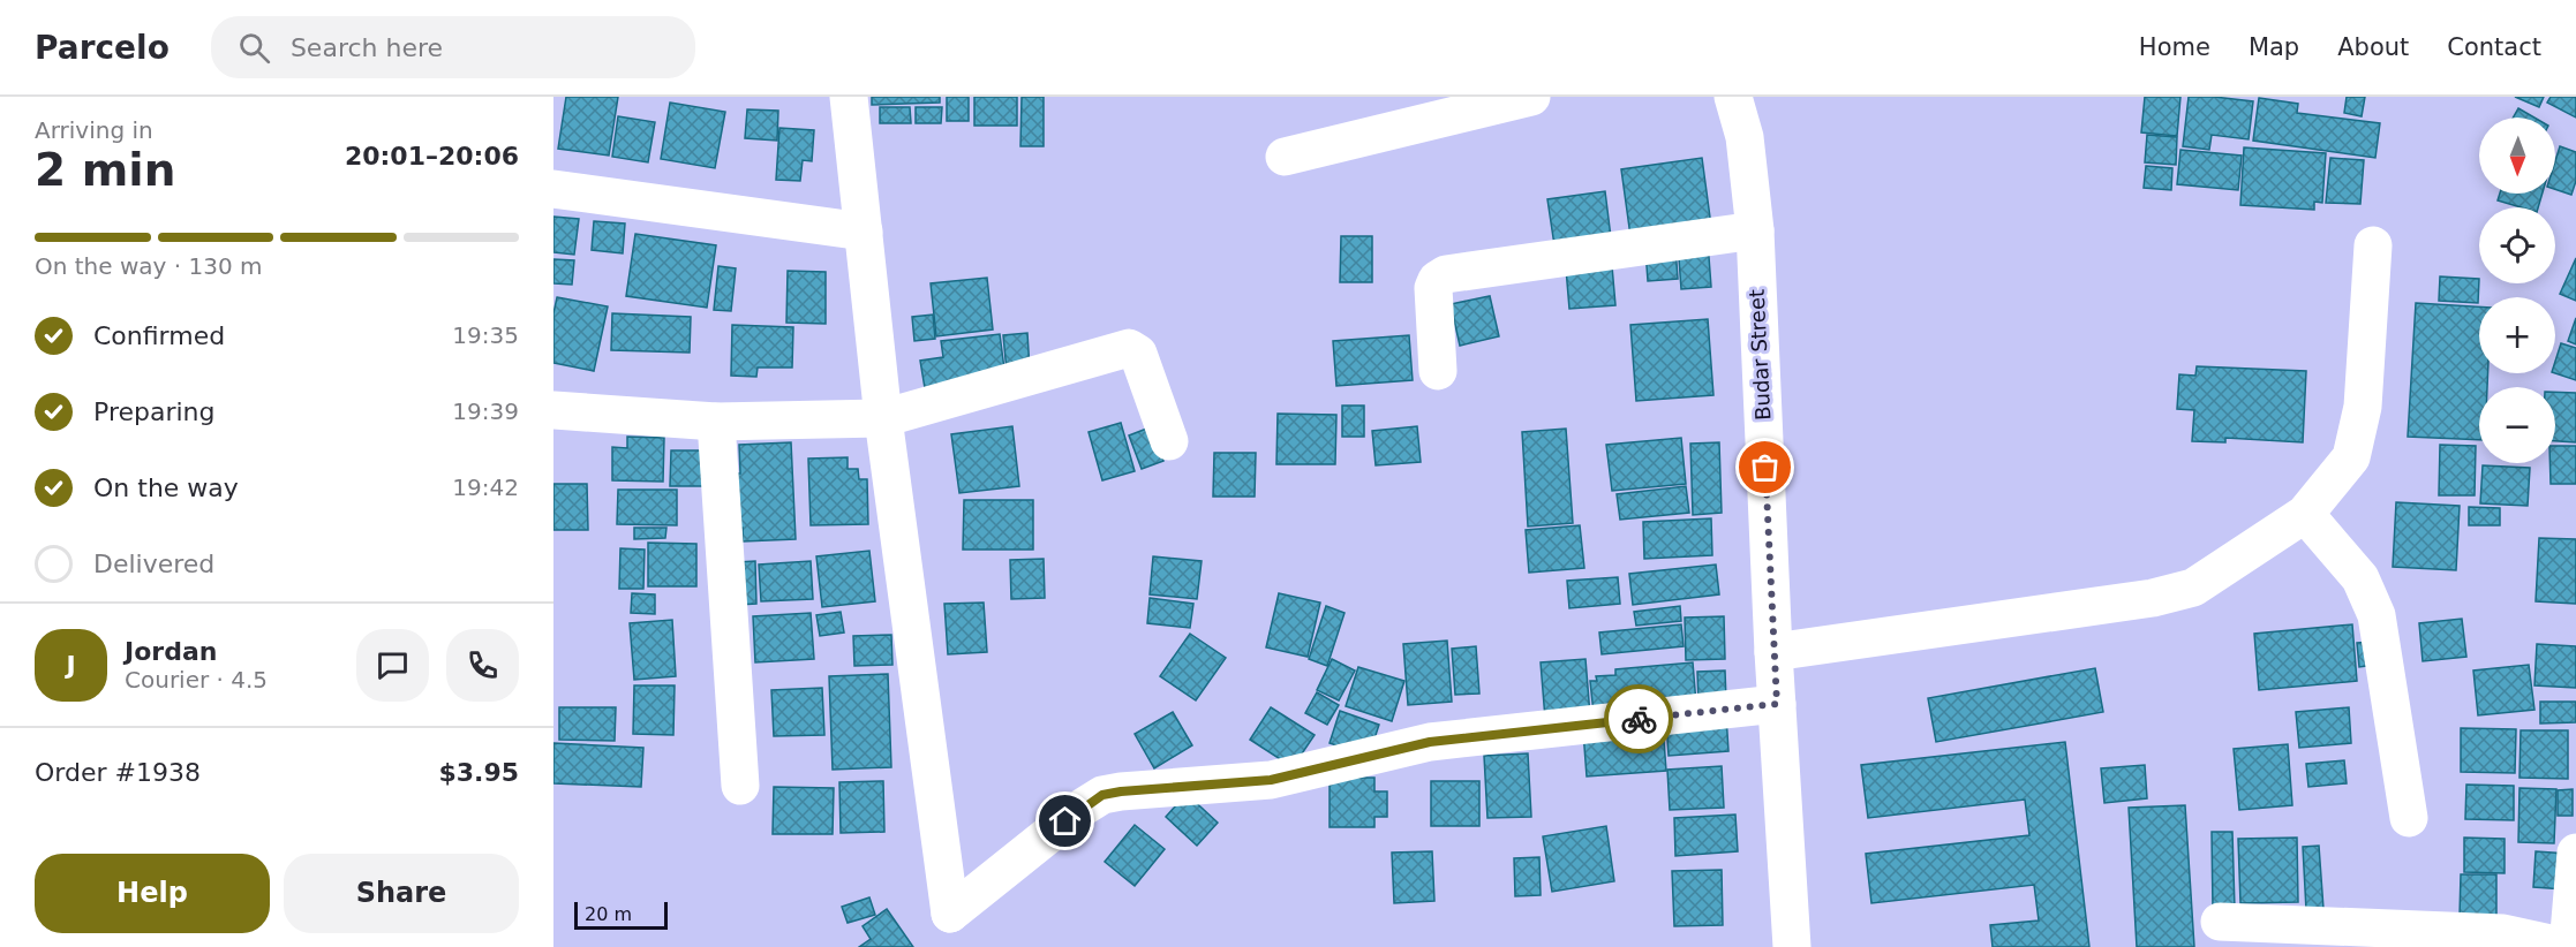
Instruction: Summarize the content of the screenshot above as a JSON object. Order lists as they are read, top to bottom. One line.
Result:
{"streets":{"street":["Budar Street"]},"scale_bar":"20 m","north":"bottom","page":{"header":"Parcelo","search":"Search here","nav":["Home","Map","About","Contact"],"heading":["2 min","Arriving in","20:01–20:06"],"panel":["Jordan","Courier · 4.5","Order #1938","$3.95"],"map_buttons":["+","−"],"bar":"On the way · 130 m","list":[["Confirmed","19:35"],["Preparing","19:39"],["On the way","19:42"],"Delivered"],"round":"J","buttons":["Help","Share"],"scale":"20 m"}}
